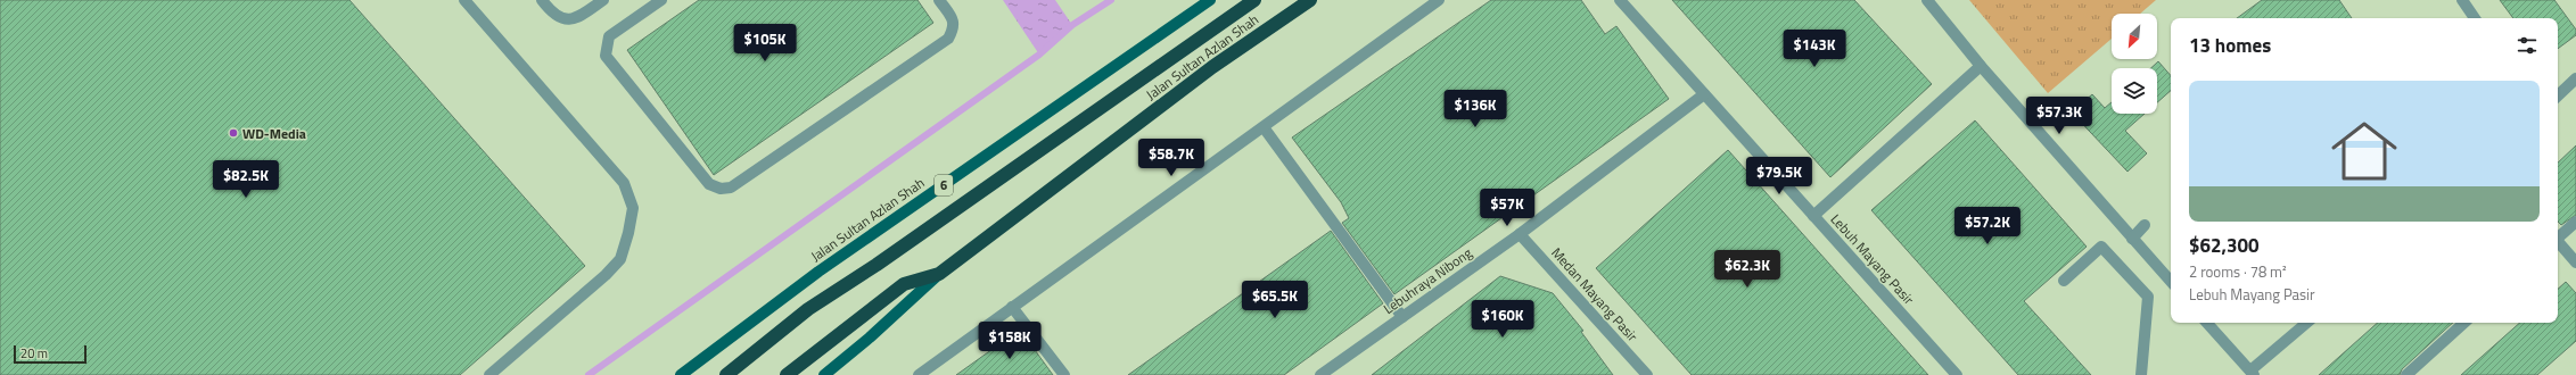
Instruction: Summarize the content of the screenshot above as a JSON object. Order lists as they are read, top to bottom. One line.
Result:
{"streets":{"highway":["Jalan Sultan Azlan Shah","6"],"street":["Lebuh Mayang Pasir","Lebuhraya Nibong","Medan Mayang Pasir"]},"crossings":[["Lebuh Mayang Pasir","Lebuhraya Nibong"],["Lebuhraya Nibong","Medan Mayang Pasir"]],"places":["WD-Media"],"scale_bar":"20 m","north":"bottom left","page":{"heading":"13 homes","price":["$105K","$143K","$136K","$57.3K","$58.7K","$79.5K","$82.5K","$57K","$57.2K","$62.3K","$65.5K","$160K","$158K"],"list":[{"name":"$62,300","note":"2 rooms · 78 m² · Lebuh Mayang Pasir"}],"scale":"20 m"}}
